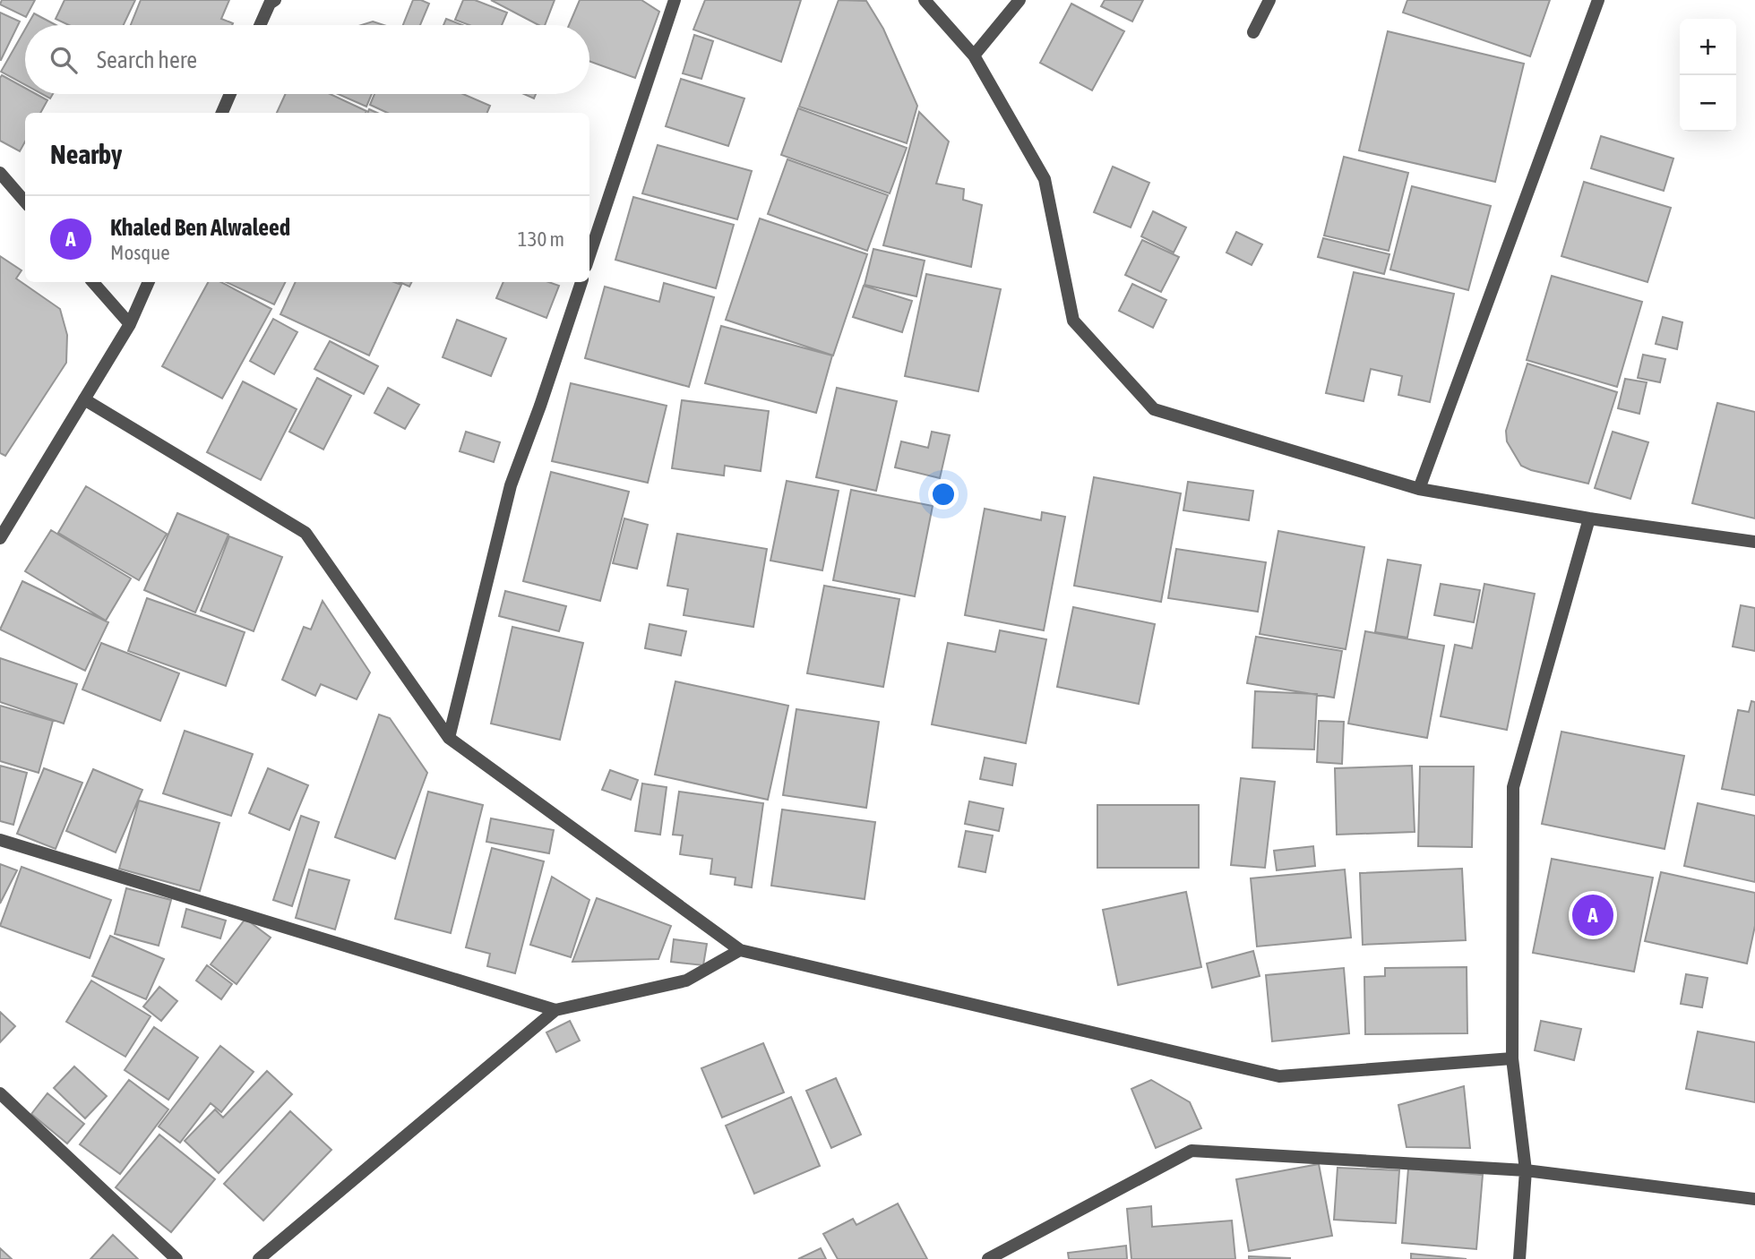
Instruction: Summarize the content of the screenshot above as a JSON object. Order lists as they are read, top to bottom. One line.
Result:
{"page":{"map_buttons":["+","−"],"search":"Search here","heading":"Nearby","list":[{"mark":"A","name":"Khaled Ben Alwaleed","note":"Mosque","value":"130 m"}],"pins":"A"}}
